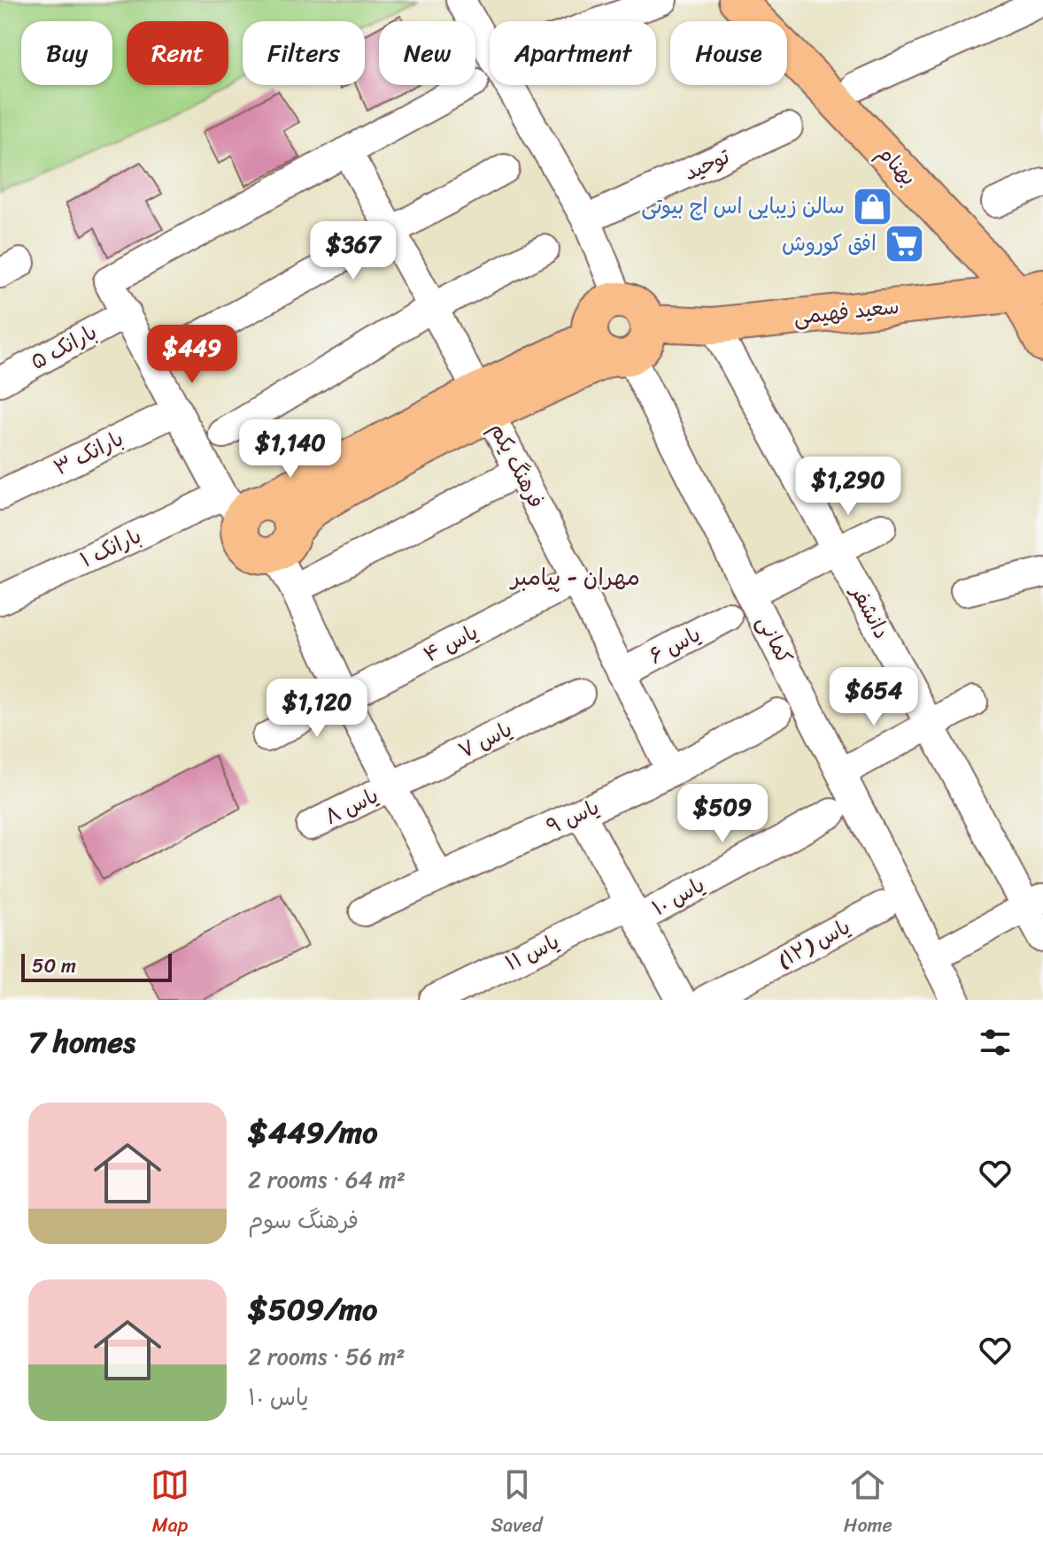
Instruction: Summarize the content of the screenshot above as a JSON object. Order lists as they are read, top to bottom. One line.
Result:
{"streets":{"main road":["بهنام","سعید فهیمی"],"street":["توحید","بارانک ۵","بارانک ۳","فرهنگ یکم","بارانک ۱","دانشفر","کمانی","یاس ۴","یاس ۶","یاس ۷","یاس ۸","یاس ۹","یاس ۱۰","یاس (۱۲)","یاس ۱۱"]},"crossings":[["بهنام","سعید فهیمی"],["سعید فهیمی","دانشفر"],["سعید فهیمی","کمانی"],["فرهنگ یکم","یاس ۶"],["فرهنگ یکم","یاس ۹"],["یاس ۷","یاس ۸"],["یاس ۱۰","یاس ۱۱"]],"districts":["مهران - پیامبر"],"places":{"shop":["سالن زیبایی اس اچ بیوتی"],"supermarket":["افق کوروش"]},"scale_bar":"50 m","page":{"chip":["Buy","Rent","Filters","New","Apartment","House"],"price":["$367","$449","$1,140","$1,290","$654","$1,120","$509"],"scale":"50 m","heading":"7 homes","list":[{"name":"$449/mo","note":"2 rooms · 64 m² · فرهنگ سوم"},{"name":"$509/mo","note":"2 rooms · 56 m² · یاس ۱۰"}],"tabs":["Map","Saved","Home"]}}
